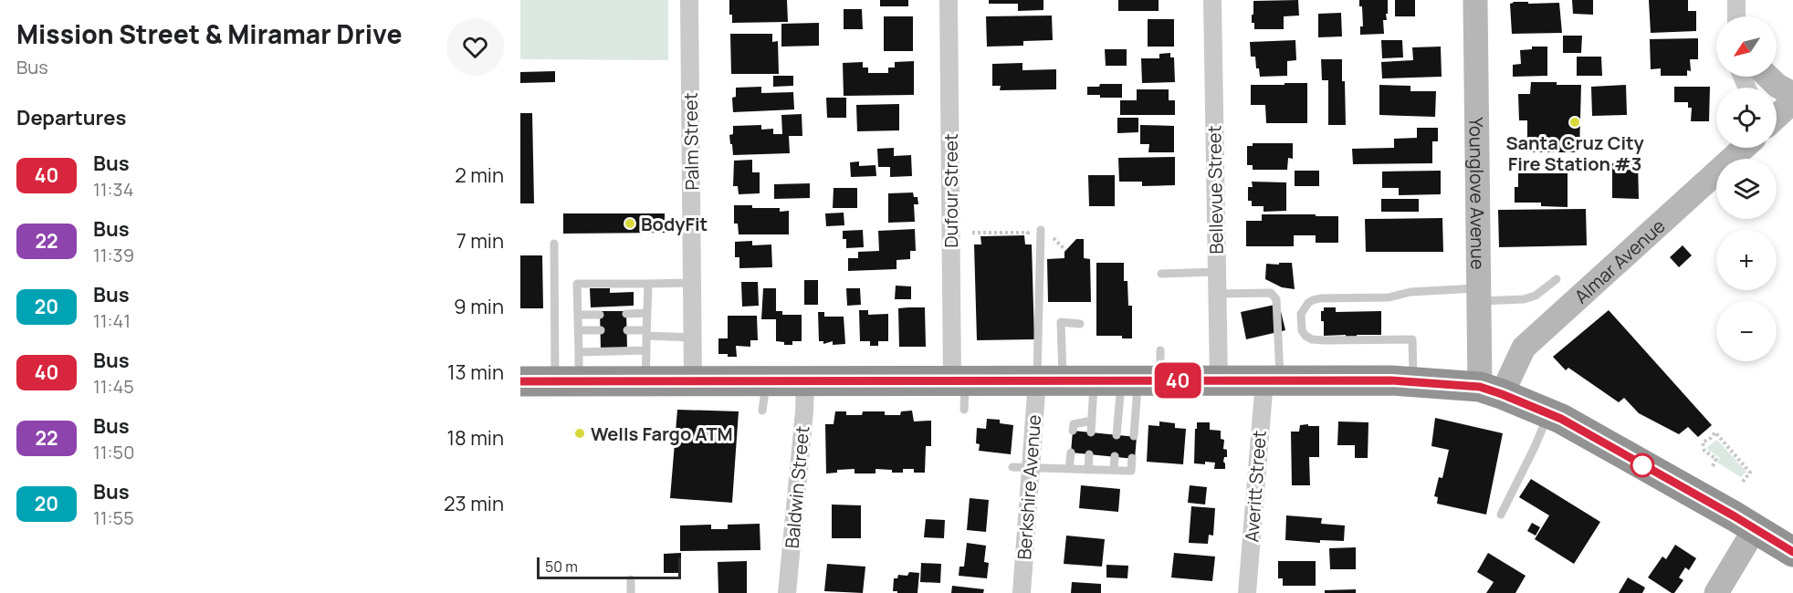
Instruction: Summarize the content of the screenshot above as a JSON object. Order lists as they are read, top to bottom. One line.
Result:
{"streets":{"street":["Palm Street","Bellevue Street","Dufour Street","Younglove Avenue","Almar Avenue","Averitt Street","Baldwin Street","Berkshire Avenue"]},"crossings":[["Younglove Avenue","Almar Avenue"]],"places":["Santa Cruz City Fire Station #3","BodyFit","Wells Fargo ATM"],"lines":["bus line 40"],"scale_bar":"50 m","north":"bottom left","page":{"heading":[["Mission Street & Miramar Drive","Bus"],"Departures"],"on_map":"40","map_buttons":["+","−"],"list":[{"mark":"40","name":"Bus","note":"11:34","value":"2 min"},{"mark":"22","name":"Bus","note":"11:39","value":"7 min"},{"mark":"20","name":"Bus","note":"11:41","value":"9 min"},{"mark":"40","name":"Bus","note":"11:45","value":"13 min"},{"mark":"22","name":"Bus","note":"11:50","value":"18 min"},{"mark":"20","name":"Bus","note":"11:55","value":"23 min"}],"scale":"50 m"}}
